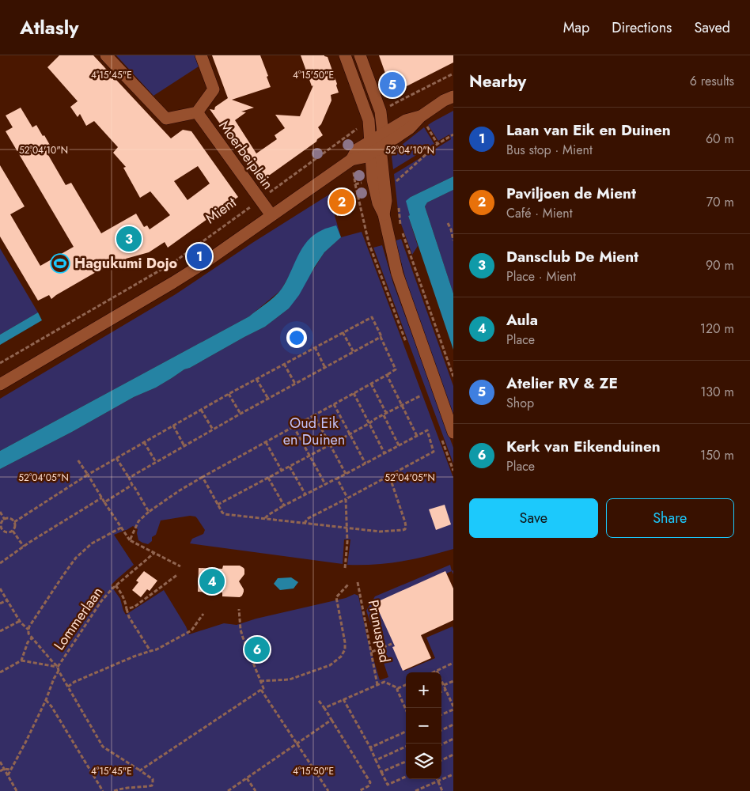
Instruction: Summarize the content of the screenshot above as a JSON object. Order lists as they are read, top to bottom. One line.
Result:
{"streets":{"street":["Moerbeiplein"],"path":["Mient","Lommerlaan","Prunuspad"]},"crossings":[["Moerbeiplein","Mient"]],"parks":["Oud Eik en Duinen"],"places":{"sports":["Hagukumi Dojo"]},"page":{"header":"Atlasly","nav":["Map","Directions","Saved"],"heading":["Nearby","6 results"],"pins":["5","2","3","1","4","6"],"list":[{"mark":"1","name":"Laan van Eik en Duinen","note":"Bus stop · Mient","value":"60 m"},{"mark":"2","name":"Paviljoen de Mient","note":"Café · Mient","value":"70 m"},{"mark":"3","name":"Dansclub De Mient","note":"Place · Mient","value":"90 m"},{"mark":"4","name":"Aula","note":"Place","value":"120 m"},{"mark":"5","name":"Atelier RV & ZE","note":"Shop","value":"130 m"},{"mark":"6","name":"Kerk van Eikenduinen","note":"Place","value":"150 m"}],"buttons":["Save","Share"],"map_buttons":["+","−"]},"coordinates":["4°15'45\"E","4°15'50\"E","52°04'10\"N","52°04'05\"N"]}
